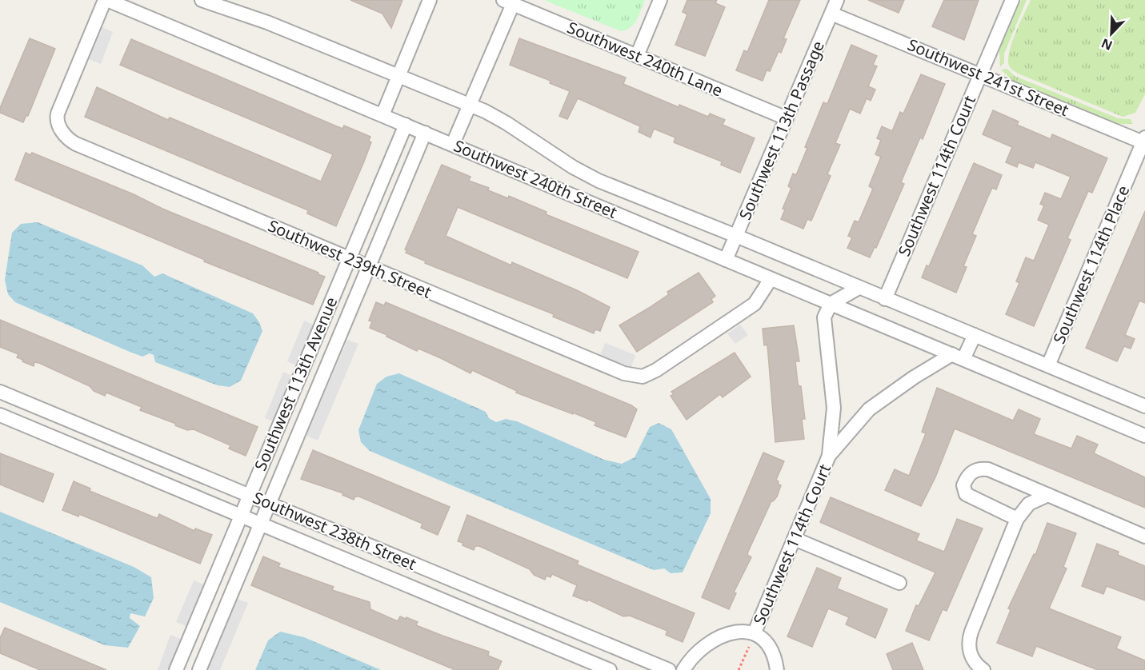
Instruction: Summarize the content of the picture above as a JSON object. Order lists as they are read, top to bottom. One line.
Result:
{"streets":{"street":["Southwest 240th Lane","Southwest 241st Street","Southwest 113th Passage","Southwest 114th Court","Southwest 240th Street","Southwest 239th Street","Southwest 114th Place","Southwest 113th Avenue","Southwest 238th Street"]},"crossings":[["Southwest 240th Lane","Southwest 113th Passage"],["Southwest 241st Street","Southwest 113th Passage"],["Southwest 241st Street","Southwest 114th Court"],["Southwest 241st Street","Southwest 114th Place"],["Southwest 113th Passage","Southwest 240th Street"],["Southwest 114th Court","Southwest 240th Street"],["Southwest 240th Street","Southwest 239th Street"],["Southwest 240th Street","Southwest 114th Place"],["Southwest 240th Street","Southwest 113th Avenue"],["Southwest 239th Street","Southwest 113th Avenue"],["Southwest 113th Avenue","Southwest 238th Street"]],"north":"bottom left"}
